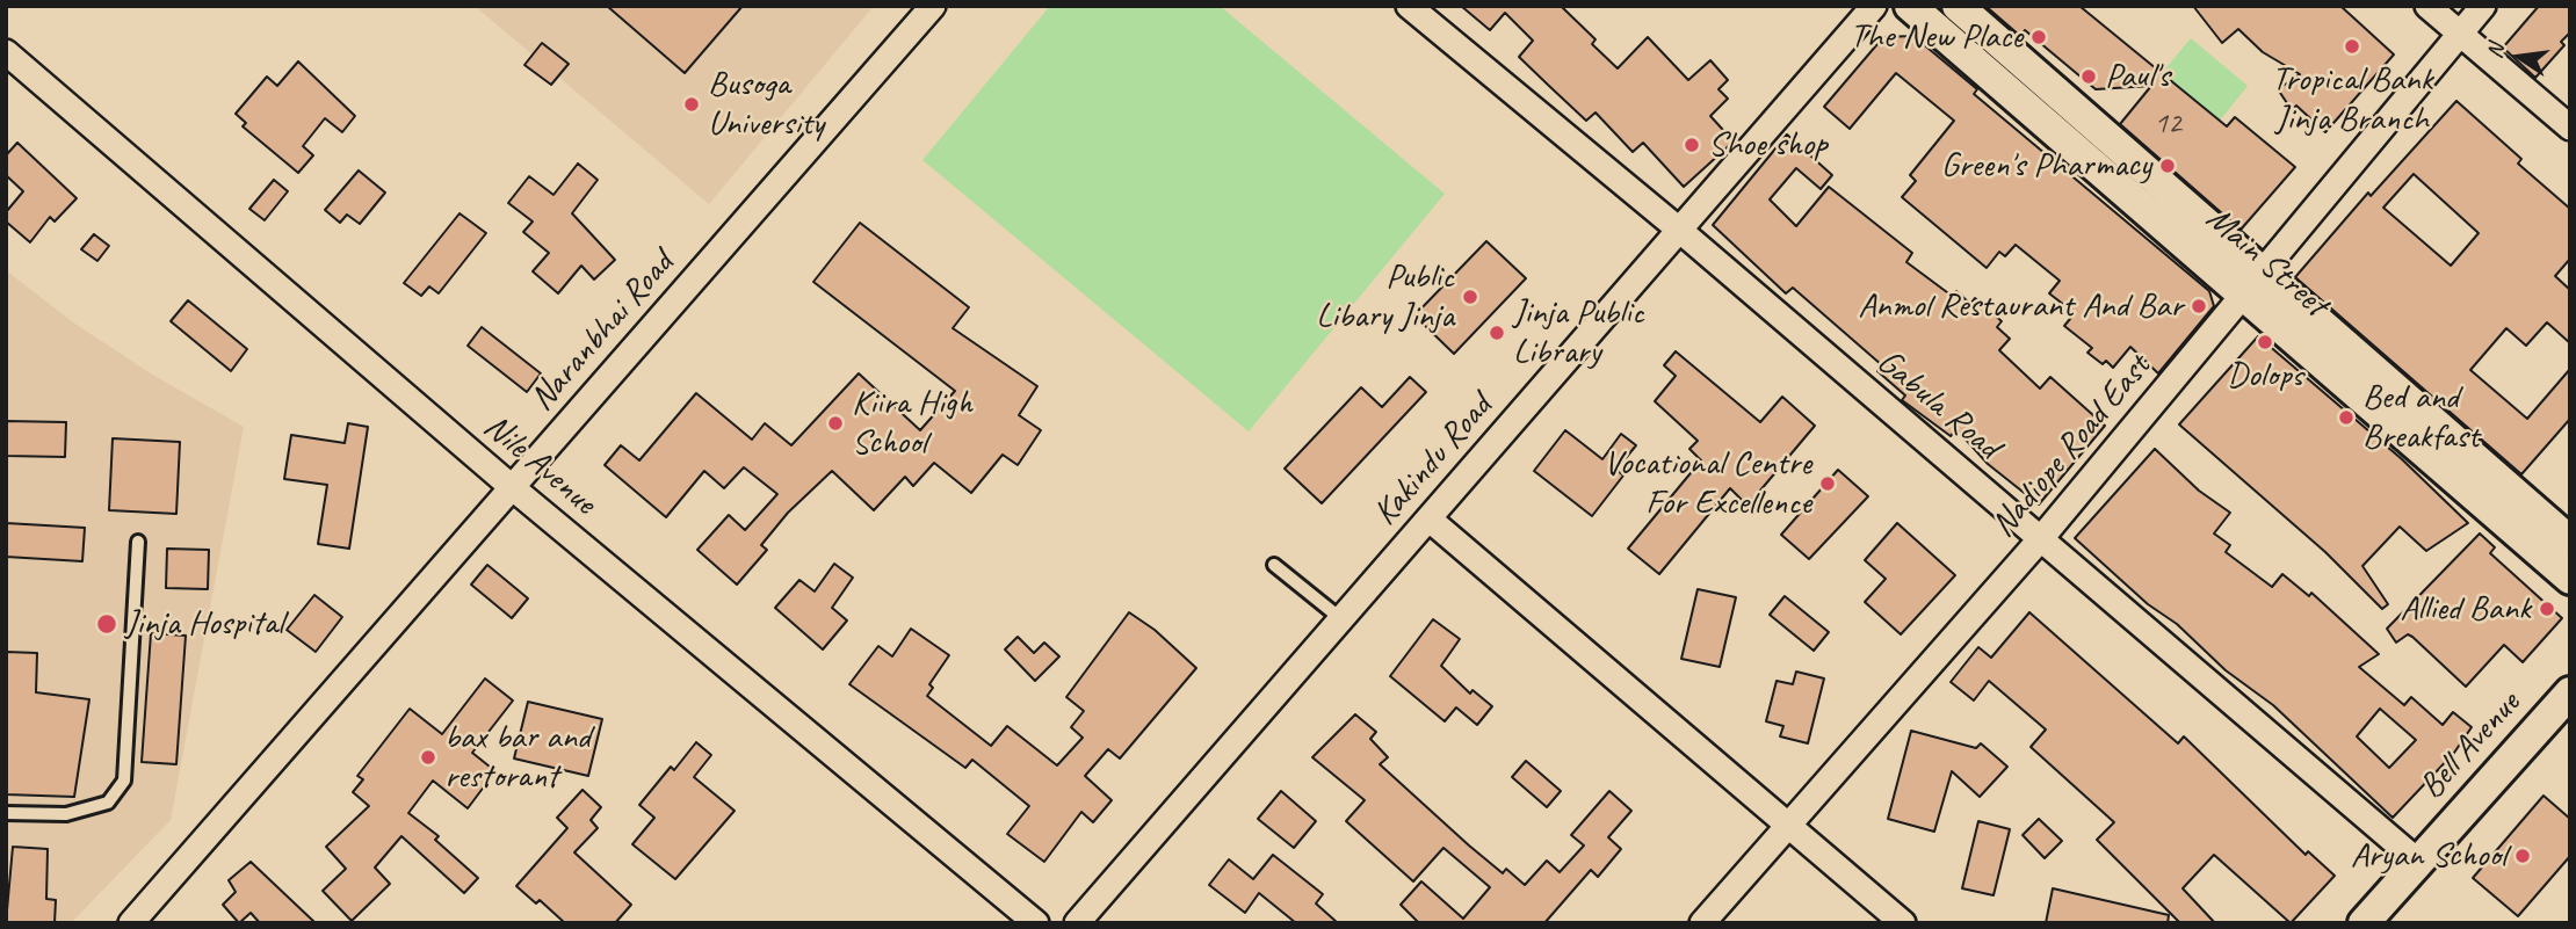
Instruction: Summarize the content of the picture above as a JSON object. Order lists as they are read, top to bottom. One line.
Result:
{"streets":{"street":["Main Street","Naranbhai Road","Gabula Road","Nadiope Road East","Kakindu Road","Nile Avenue","Bell Avenue"]},"crossings":[["Main Street","Nadiope Road East"],["Naranbhai Road","Nile Avenue"],["Gabula Road","Nadiope Road East"],["Gabula Road","Kakindu Road"],["Gabula Road","Bell Avenue"]],"places":["The New Place","Tropical Bank Jinja Branch","Paul's","Busoga University","Shoe shop","Green's Pharmacy","Public Libary Jinja","Anmol Restaurant And Bar","Jinja Public Library","Dolops","Bed and Breakfast","Kiira High School","Vocational Centre For Excellence","Allied Bank","Jinja Hospital","bax bar and restorant","Aryan School"],"house_numbers":["12"],"north":"left"}
